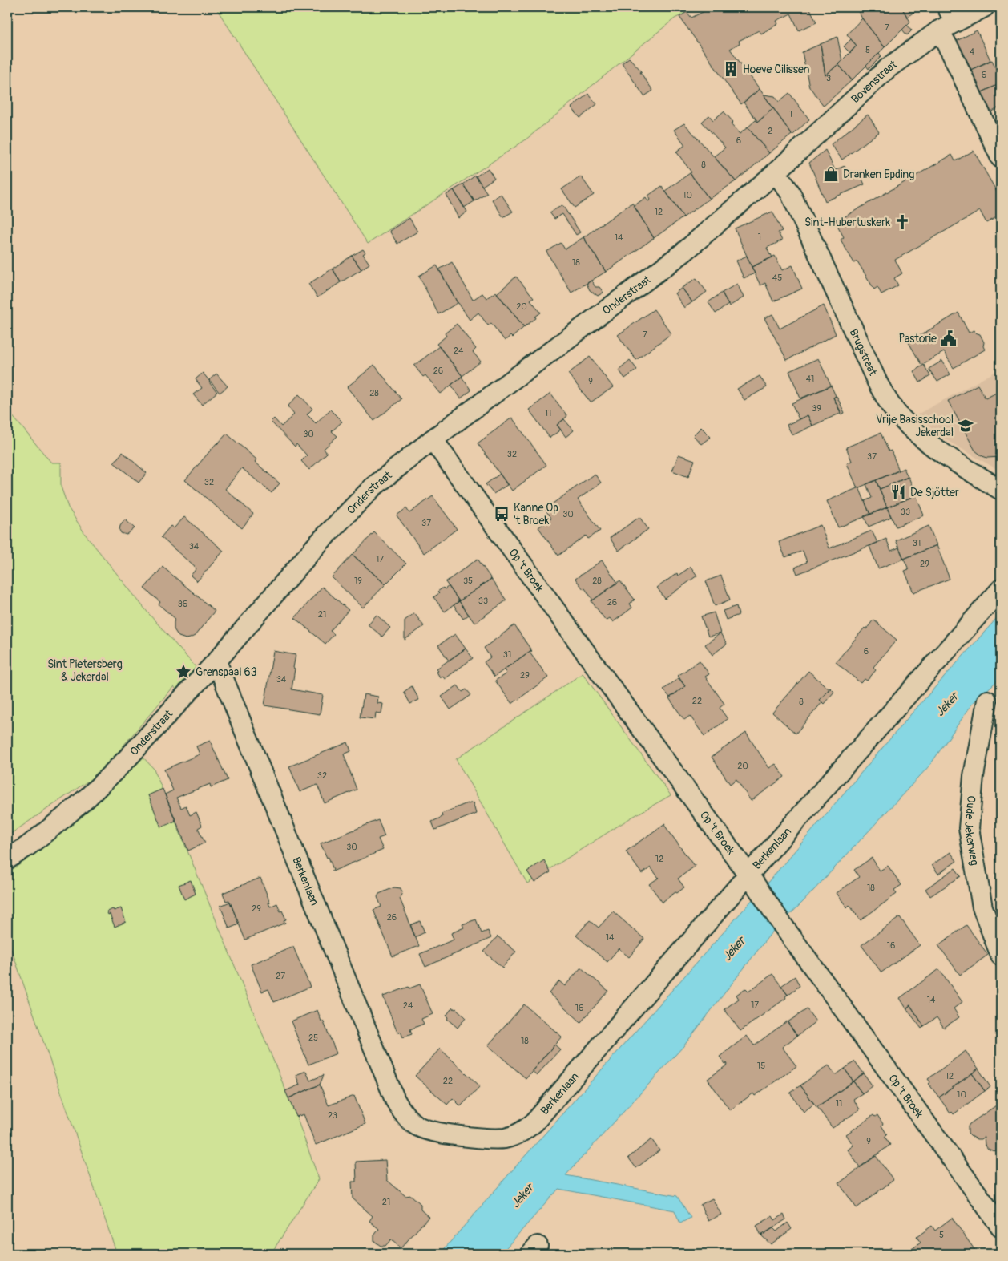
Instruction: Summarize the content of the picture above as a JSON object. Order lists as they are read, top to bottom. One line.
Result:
{"streets":{"street":["Bovenstraat","Onderstraat","Brugstraat","Op 't Broek","Oude Jekerweg","Berkenlaan"]},"crossings":[["Bovenstraat","Onderstraat"],["Bovenstraat","Brugstraat"],["Onderstraat","Brugstraat"],["Onderstraat","Op 't Broek"],["Onderstraat","Berkenlaan"],["Op 't Broek","Berkenlaan"]],"water":["Jeker"],"parks":["Sint Pietersberg & Jekerdal"],"places":{"building":["Hoeve Cilissen"],"shop":["Dranken Epding"],"church":["Sint-Hubertuskerk"],"public building":["Pastorie"],"school or university":["Vrije Basisschool Jekerdal"],"restaurant":["De Sjötter"],"bus stop":["Kanne Op 't Broek"],"place":["Grenspaal 63"]},"house_numbers":["7","5","4","6","3","1","2","6","8","10","12","1","14","18","45","20","7","24","26","41","9","28","39","11","30","32","37","32","33","30","37","31","34","17","29","19","35","28","33","26","36","21","6","31","29","34","22","8","20","32","30","12","18","29","26","14","16","27","14","17","24","16","25","18","15","12","22","10","11","23","9","21","5"]}
